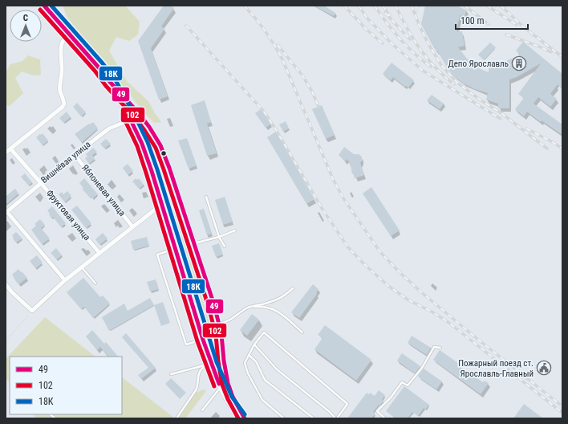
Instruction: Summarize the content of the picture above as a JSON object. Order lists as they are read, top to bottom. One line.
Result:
{"streets":{"street":["Вишнёвая улица","Яблоневая улица","Фруктовая улица"]},"crossings":[["Вишнёвая улица","Яблоневая улица"],["Вишнёвая улица","Фруктовая улица"]],"places":{"building":["Депо Ярославль"],"public building":["Пожарный поезд ст. Ярославль-Главный"]},"lines":["transit line 49","transit line 18К","transit line 102"],"legend":["49","102","18К"],"scale_bar":"100 m","north":"top"}
